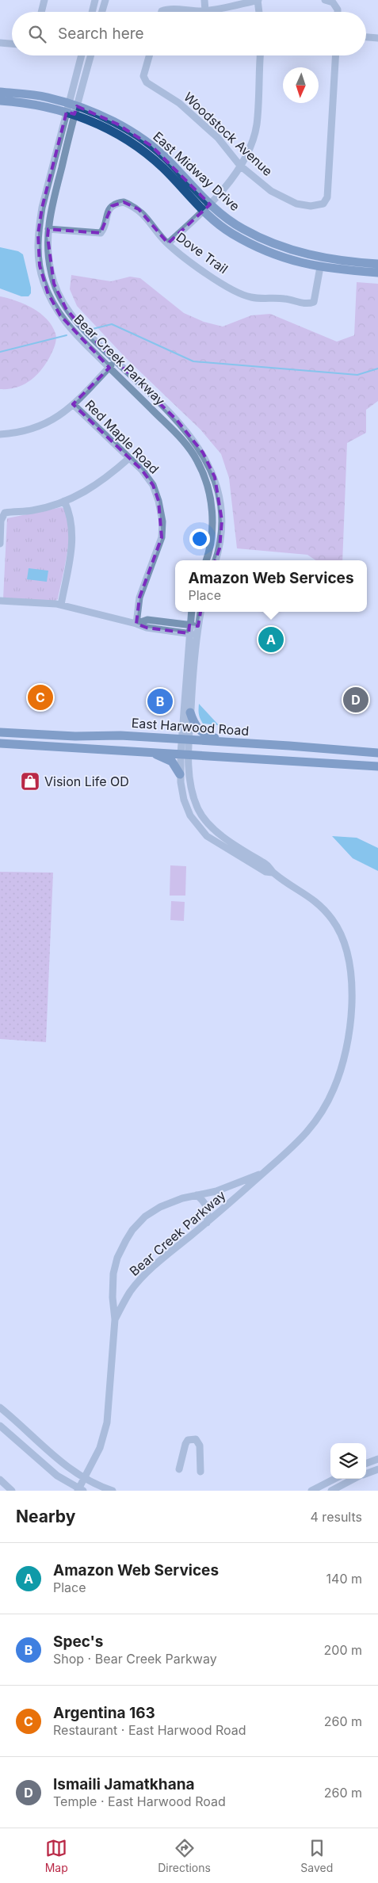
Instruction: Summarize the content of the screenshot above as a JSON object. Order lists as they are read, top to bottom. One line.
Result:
{"streets":{"main road":["East Midway Drive","East Harwood Road"],"street":["Woodstock Avenue","Dove Trail","Bear Creek Parkway","Red Maple Road"]},"crossings":[["East Midway Drive","Dove Trail"],["East Midway Drive","Bear Creek Parkway"],["Dove Trail","Bear Creek Parkway"],["Bear Creek Parkway","East Harwood Road"]],"places":{"shop":["Vision Life OD"]},"north":"bottom","page":{"search":"Search here","popup":["Amazon Web Services","Place"],"pins":["A","C","D","B"],"heading":["Nearby","4 results"],"list":[{"mark":"A","name":"Amazon Web Services","note":"Place","value":"140 m"},{"mark":"B","name":"Spec's","note":"Shop · Bear Creek Parkway","value":"200 m"},{"mark":"C","name":"Argentina 163","note":"Restaurant · East Harwood Road","value":"260 m"},{"mark":"D","name":"Ismaili Jamatkhana","note":"Temple · East Harwood Road","value":"260 m"}],"nav":["Map","Directions","Saved"]}}
